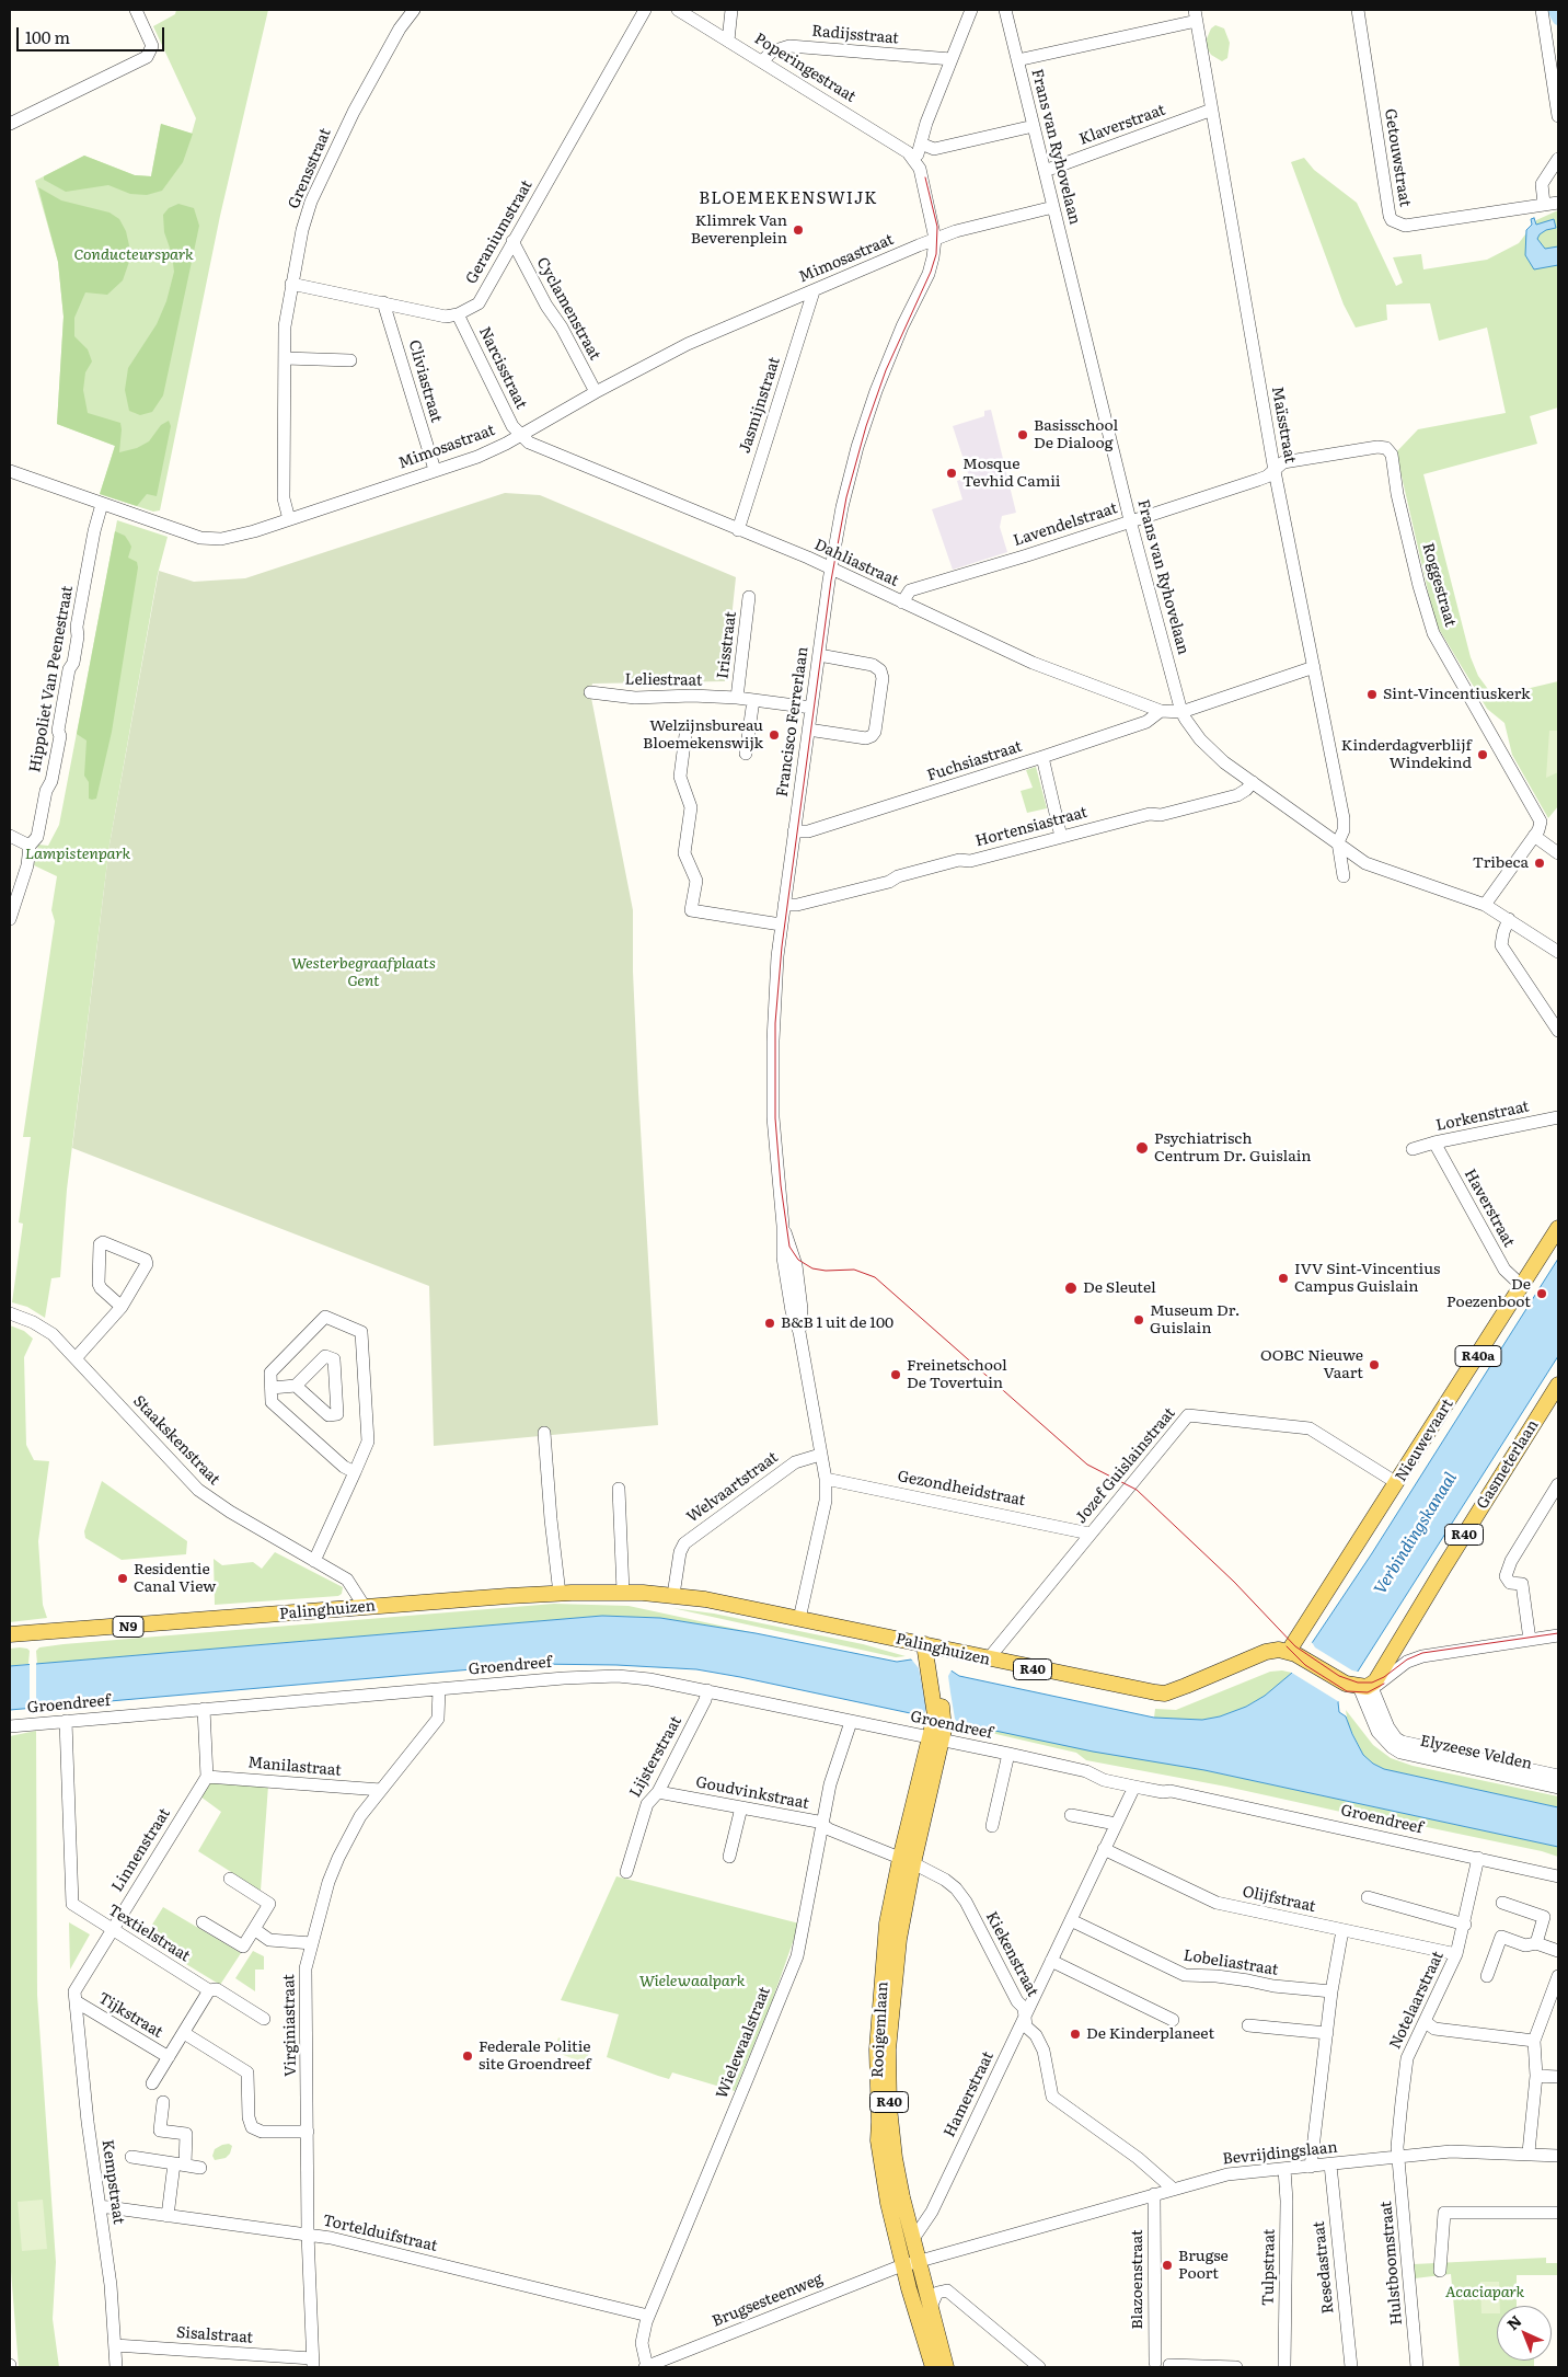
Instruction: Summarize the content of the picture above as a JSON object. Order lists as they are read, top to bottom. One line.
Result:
{"streets":{"main road":["R40a","Nieuwevaart","Gasmeterlaan","R40","Palinghuizen","N9","Rooigemlaan"],"street":["Radijsstraat","Poperingestraat","Klaverstraat","Frans van Ryhovelaan","Getouwstraat","Grensstraat","Geraniumstraat","Mimosastraat","Cyclamenstraat","Narcisstraat","Cliviastraat","Jasmijnstraat","Maïsstraat","Lavendelstraat","Dahliastraat","Roggestraat","Irisstraat","Hippoliet Van Peenestraat","Leliestraat","Francisco Ferrerlaan","Fuchsiastraat","Hortensiastraat","Lorkenstraat","Haverstraat","Staakskenstraat","Jozef Guislainstraat","Welvaartstraat","Gezondheidstraat","Groendreef","Elyzeese Velden","Lijsterstraat","Manilastraat","Goudvinkstraat","Linnenstraat","Olijfstraat","Textielstraat","Kiekenstraat","Lobeliastraat","Notelaarstraat","Tijkstraat","Virginiastraat","Wielewaalstraat","Hamerstraat","Bevrijdingslaan","Kempstraat","Tortelduifstraat","Hulstboomstraat","Tulpstraat","Resedastraat","Blazoenstraat","Brugsesteenweg","Sisalstraat"]},"crossings":[["Radijsstraat","Poperingestraat"],["Klaverstraat","Frans van Ryhovelaan"],["Klaverstraat","Maïsstraat"],["Frans van Ryhovelaan","Mimosastraat"],["Frans van Ryhovelaan","Maïsstraat"],["Frans van Ryhovelaan","Lavendelstraat"],["Frans van Ryhovelaan","Dahliastraat"],["Frans van Ryhovelaan","Hortensiastraat"],["Grensstraat","Mimosastraat"],["Geraniumstraat","Cyclamenstraat"],["Geraniumstraat","Narcisstraat"],["Mimosastraat","Cyclamenstraat"],["Mimosastraat","Narcisstraat"],["Mimosastraat","Cliviastraat"],["Mimosastraat","Jasmijnstraat"],["Mimosastraat","Dahliastraat"],["Mimosastraat","Hippoliet Van Peenestraat"],["Mimosastraat","Francisco Ferrerlaan"],["Narcisstraat","Dahliastraat"],["Jasmijnstraat","Dahliastraat"],["Maïsstraat","Lavendelstraat"],["Maïsstraat","Roggestraat"],["Lavendelstraat","Dahliastraat"],["Lavendelstraat","Roggestraat"],["Dahliastraat","Francisco Ferrerlaan"],["Dahliastraat","Fuchsiastraat"],["Irisstraat","Leliestraat"],["Leliestraat","Francisco Ferrerlaan"],["Francisco Ferrerlaan","Fuchsiastraat"],["Francisco Ferrerlaan","Hortensiastraat"],["Francisco Ferrerlaan","Welvaartstraat"],["Francisco Ferrerlaan","Gezondheidstraat"],["Francisco Ferrerlaan","Palinghuizen"],["Lorkenstraat","Haverstraat"],["Haverstraat","Nieuwevaart"],["Staakskenstraat","Palinghuizen"],["Nieuwevaart","Jozef Guislainstraat"],["Nieuwevaart","Palinghuizen"],["Gasmeterlaan","Elyzeese Velden"],["Jozef Guislainstraat","Gezondheidstraat"],["Jozef Guislainstraat","Palinghuizen"],["Welvaartstraat","Palinghuizen"],["Palinghuizen","Rooigemlaan"],["Groendreef","Lijsterstraat"],["Groendreef","Textielstraat"],["Groendreef","Notelaarstraat"],["Groendreef","Virginiastraat"],["Groendreef","Rooigemlaan"],["Groendreef","Wielewaalstraat"],["Groendreef","Hamerstraat"],["Lijsterstraat","Goudvinkstraat"],["Manilastraat","Linnenstraat"],["Manilastraat","Virginiastraat"],["Goudvinkstraat","Kiekenstraat"],["Goudvinkstraat","Rooigemlaan"],["Goudvinkstraat","Wielewaalstraat"],["Linnenstraat","Textielstraat"],["Linnenstraat","Tijkstraat"],["Linnenstraat","Kempstraat"],["Olijfstraat","Notelaarstraat"],["Olijfstraat","Hamerstraat"],["Kiekenstraat","Rooigemlaan"],["Kiekenstraat","Hamerstraat"],["Kiekenstraat","Bevrijdingslaan"],["Lobeliastraat","Hamerstraat"],["Notelaarstraat","Bevrijdingslaan"],["Notelaarstraat","Hulstboomstraat"],["Tijkstraat","Kempstraat"],["Virginiastraat","Tortelduifstraat"],["Virginiastraat","Sisalstraat"],["Rooigemlaan","Hamerstraat"],["Rooigemlaan","Bevrijdingslaan"],["Rooigemlaan","Brugsesteenweg"],["Wielewaalstraat","Tortelduifstraat"],["Wielewaalstraat","Brugsesteenweg"],["Bevrijdingslaan","Hulstboomstraat"],["Bevrijdingslaan","Tulpstraat"],["Bevrijdingslaan","Resedastraat"],["Bevrijdingslaan","Blazoenstraat"],["Kempstraat","Tortelduifstraat"],["Kempstraat","Sisalstraat"]],"districts":["BLOEMEKENSWIJK"],"water":["Verbindingskanaal"],"parks":["Conducteurspark","Lampistenpark","Westerbegraafplaats Gent","Wielewaalpark","Acaciapark"],"places":["Klimrek Van Beverenplein","Basisschool De Dialoog","Mosque Tevhid Camii","Sint-Vincentiuskerk","Welzijnsbureau Bloemekenswijk","Kinderdagverblijf Windekind","Tribeca","Psychiatrisch Centrum Dr. Guislain","IVV Sint-Vincentius Campus Guislain","De Sleutel","De Poezenboot","Museum Dr. Guislain","B&B 1 uit de 100","OOBC Nieuwe Vaart","Freinetschool De Tovertuin","Residentie Canal View","De Kinderplaneet","Federale Politie site Groendreef","Brugse Poort"],"scale_bar":"100 m","north":"top left"}
